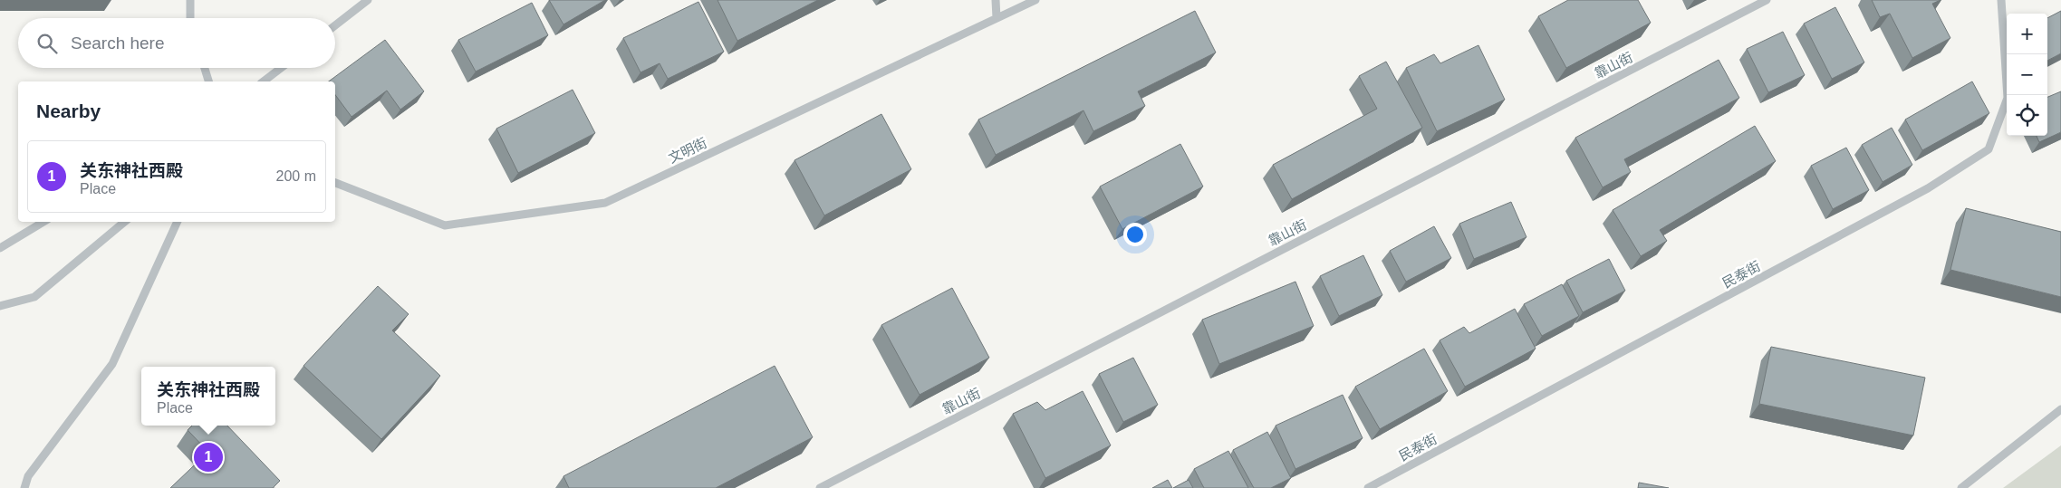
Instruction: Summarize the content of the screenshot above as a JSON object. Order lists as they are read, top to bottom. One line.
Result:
{"streets":{"street":["靠山街","文明街","民泰街"]},"page":{"map_buttons":["+","−"],"search":"Search here","heading":"Nearby","list":[{"mark":"1","name":"关东神社西殿","note":"Place","value":"200 m"}],"popup":["关东神社西殿","Place"],"pins":"1"}}
